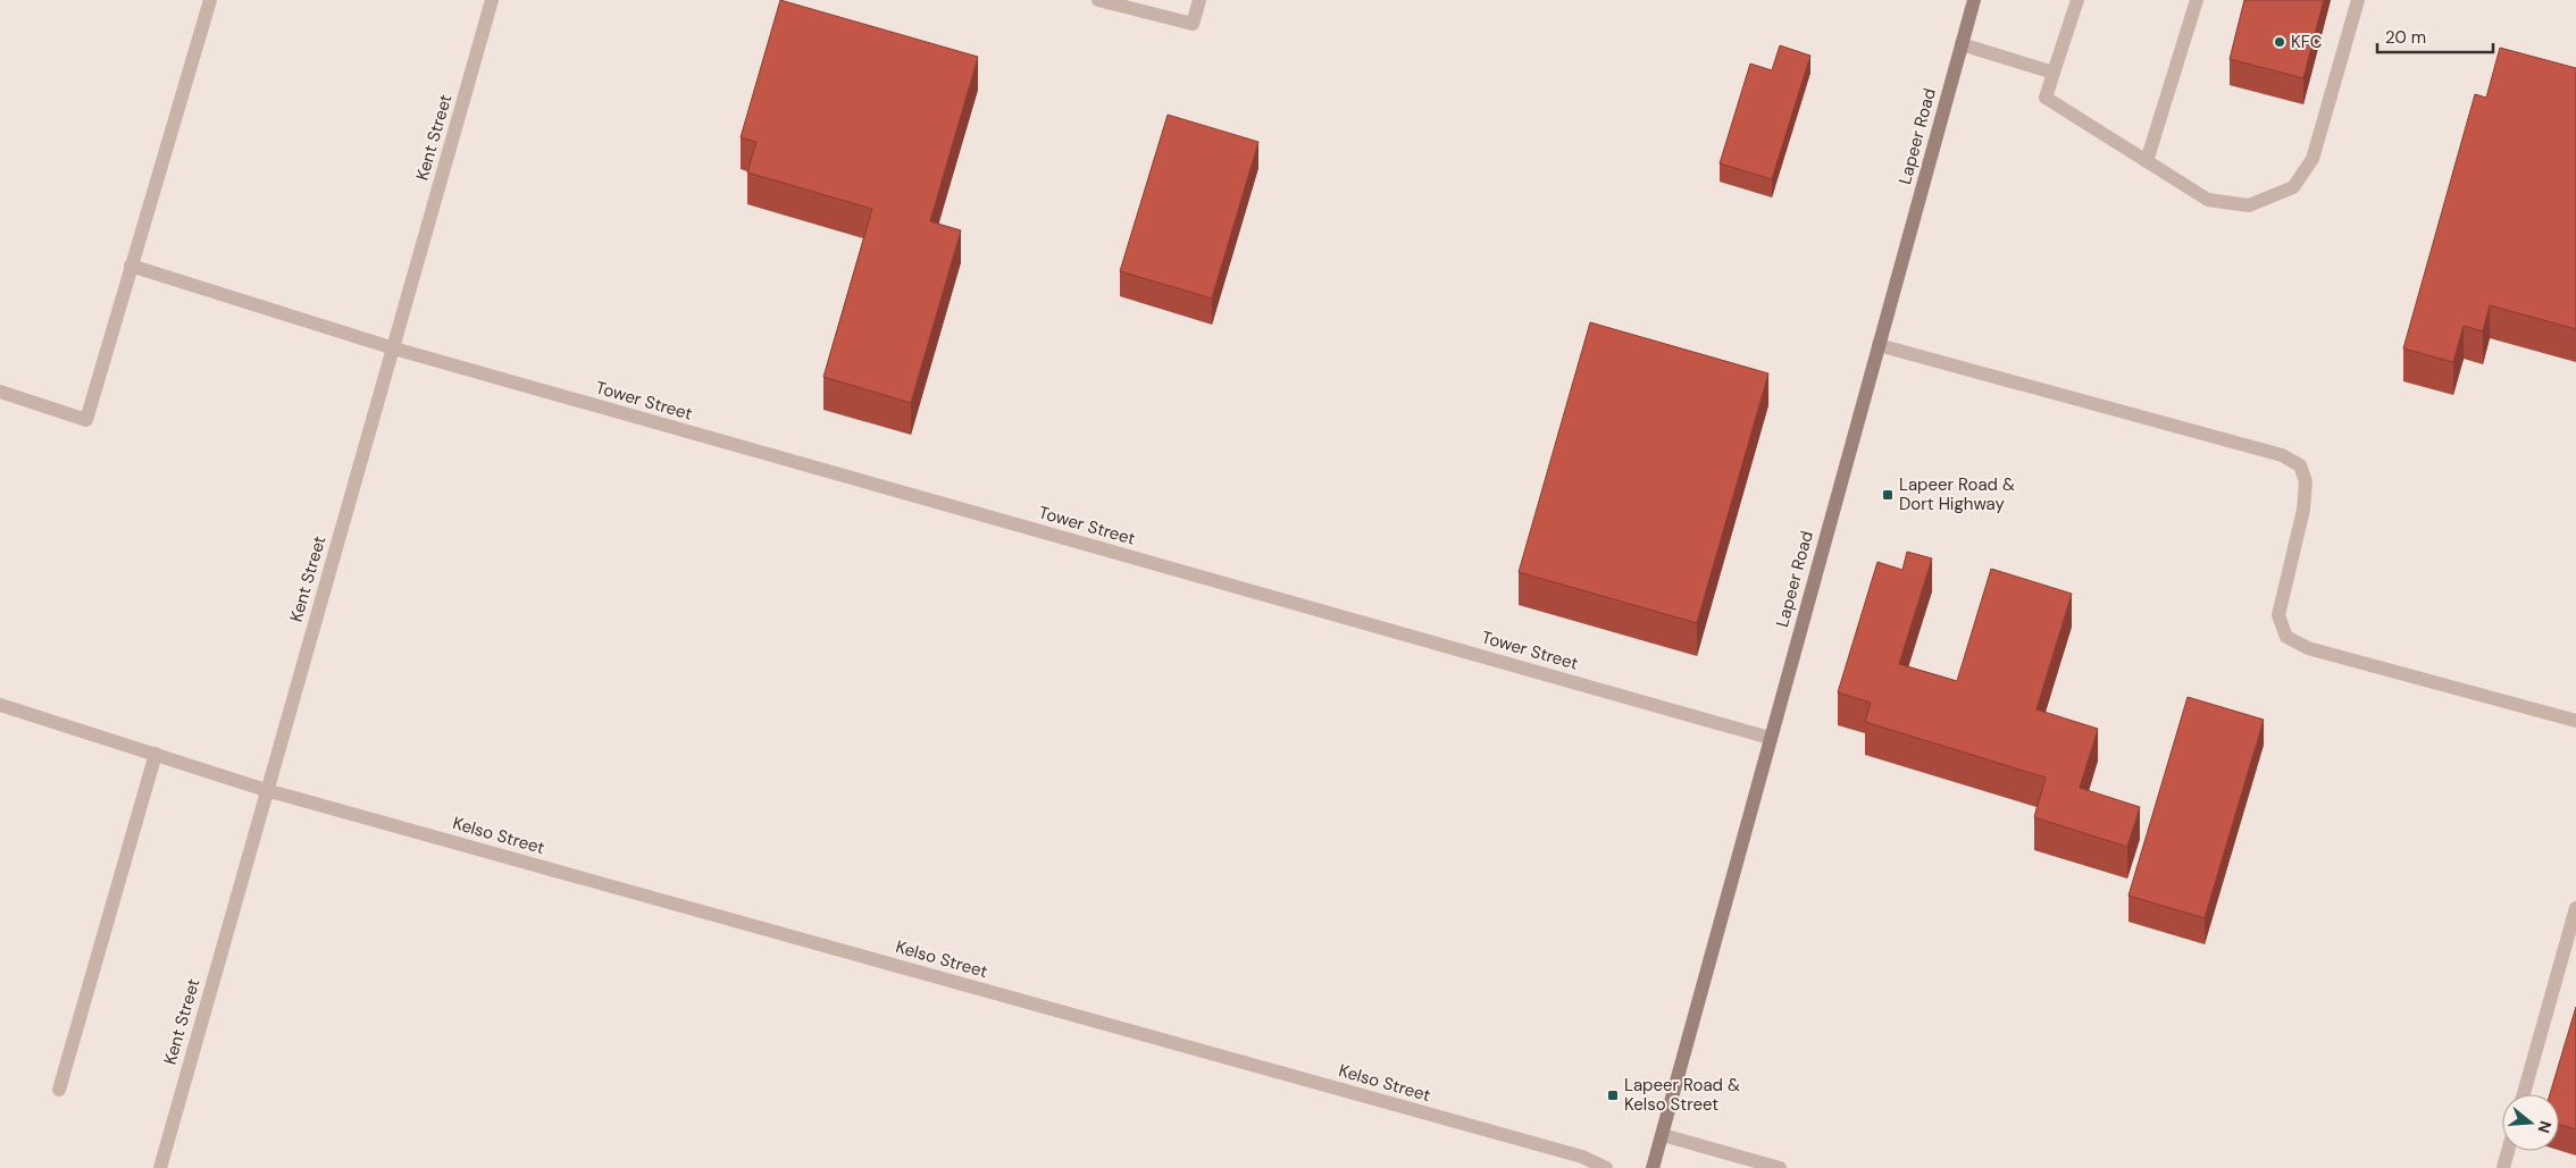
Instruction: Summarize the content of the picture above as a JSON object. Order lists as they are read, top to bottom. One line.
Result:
{"streets":{"main road":["Lapeer Road"],"street":["Kent Street","Tower Street","Kelso Street"]},"crossings":[["Lapeer Road","Tower Street"],["Kent Street","Tower Street"],["Kent Street","Kelso Street"]],"places":{"other":["KFC"],"transit":["Lapeer Road & Dort Highway","Lapeer Road & Kelso Street"]},"scale_bar":"20 m","north":"right"}
